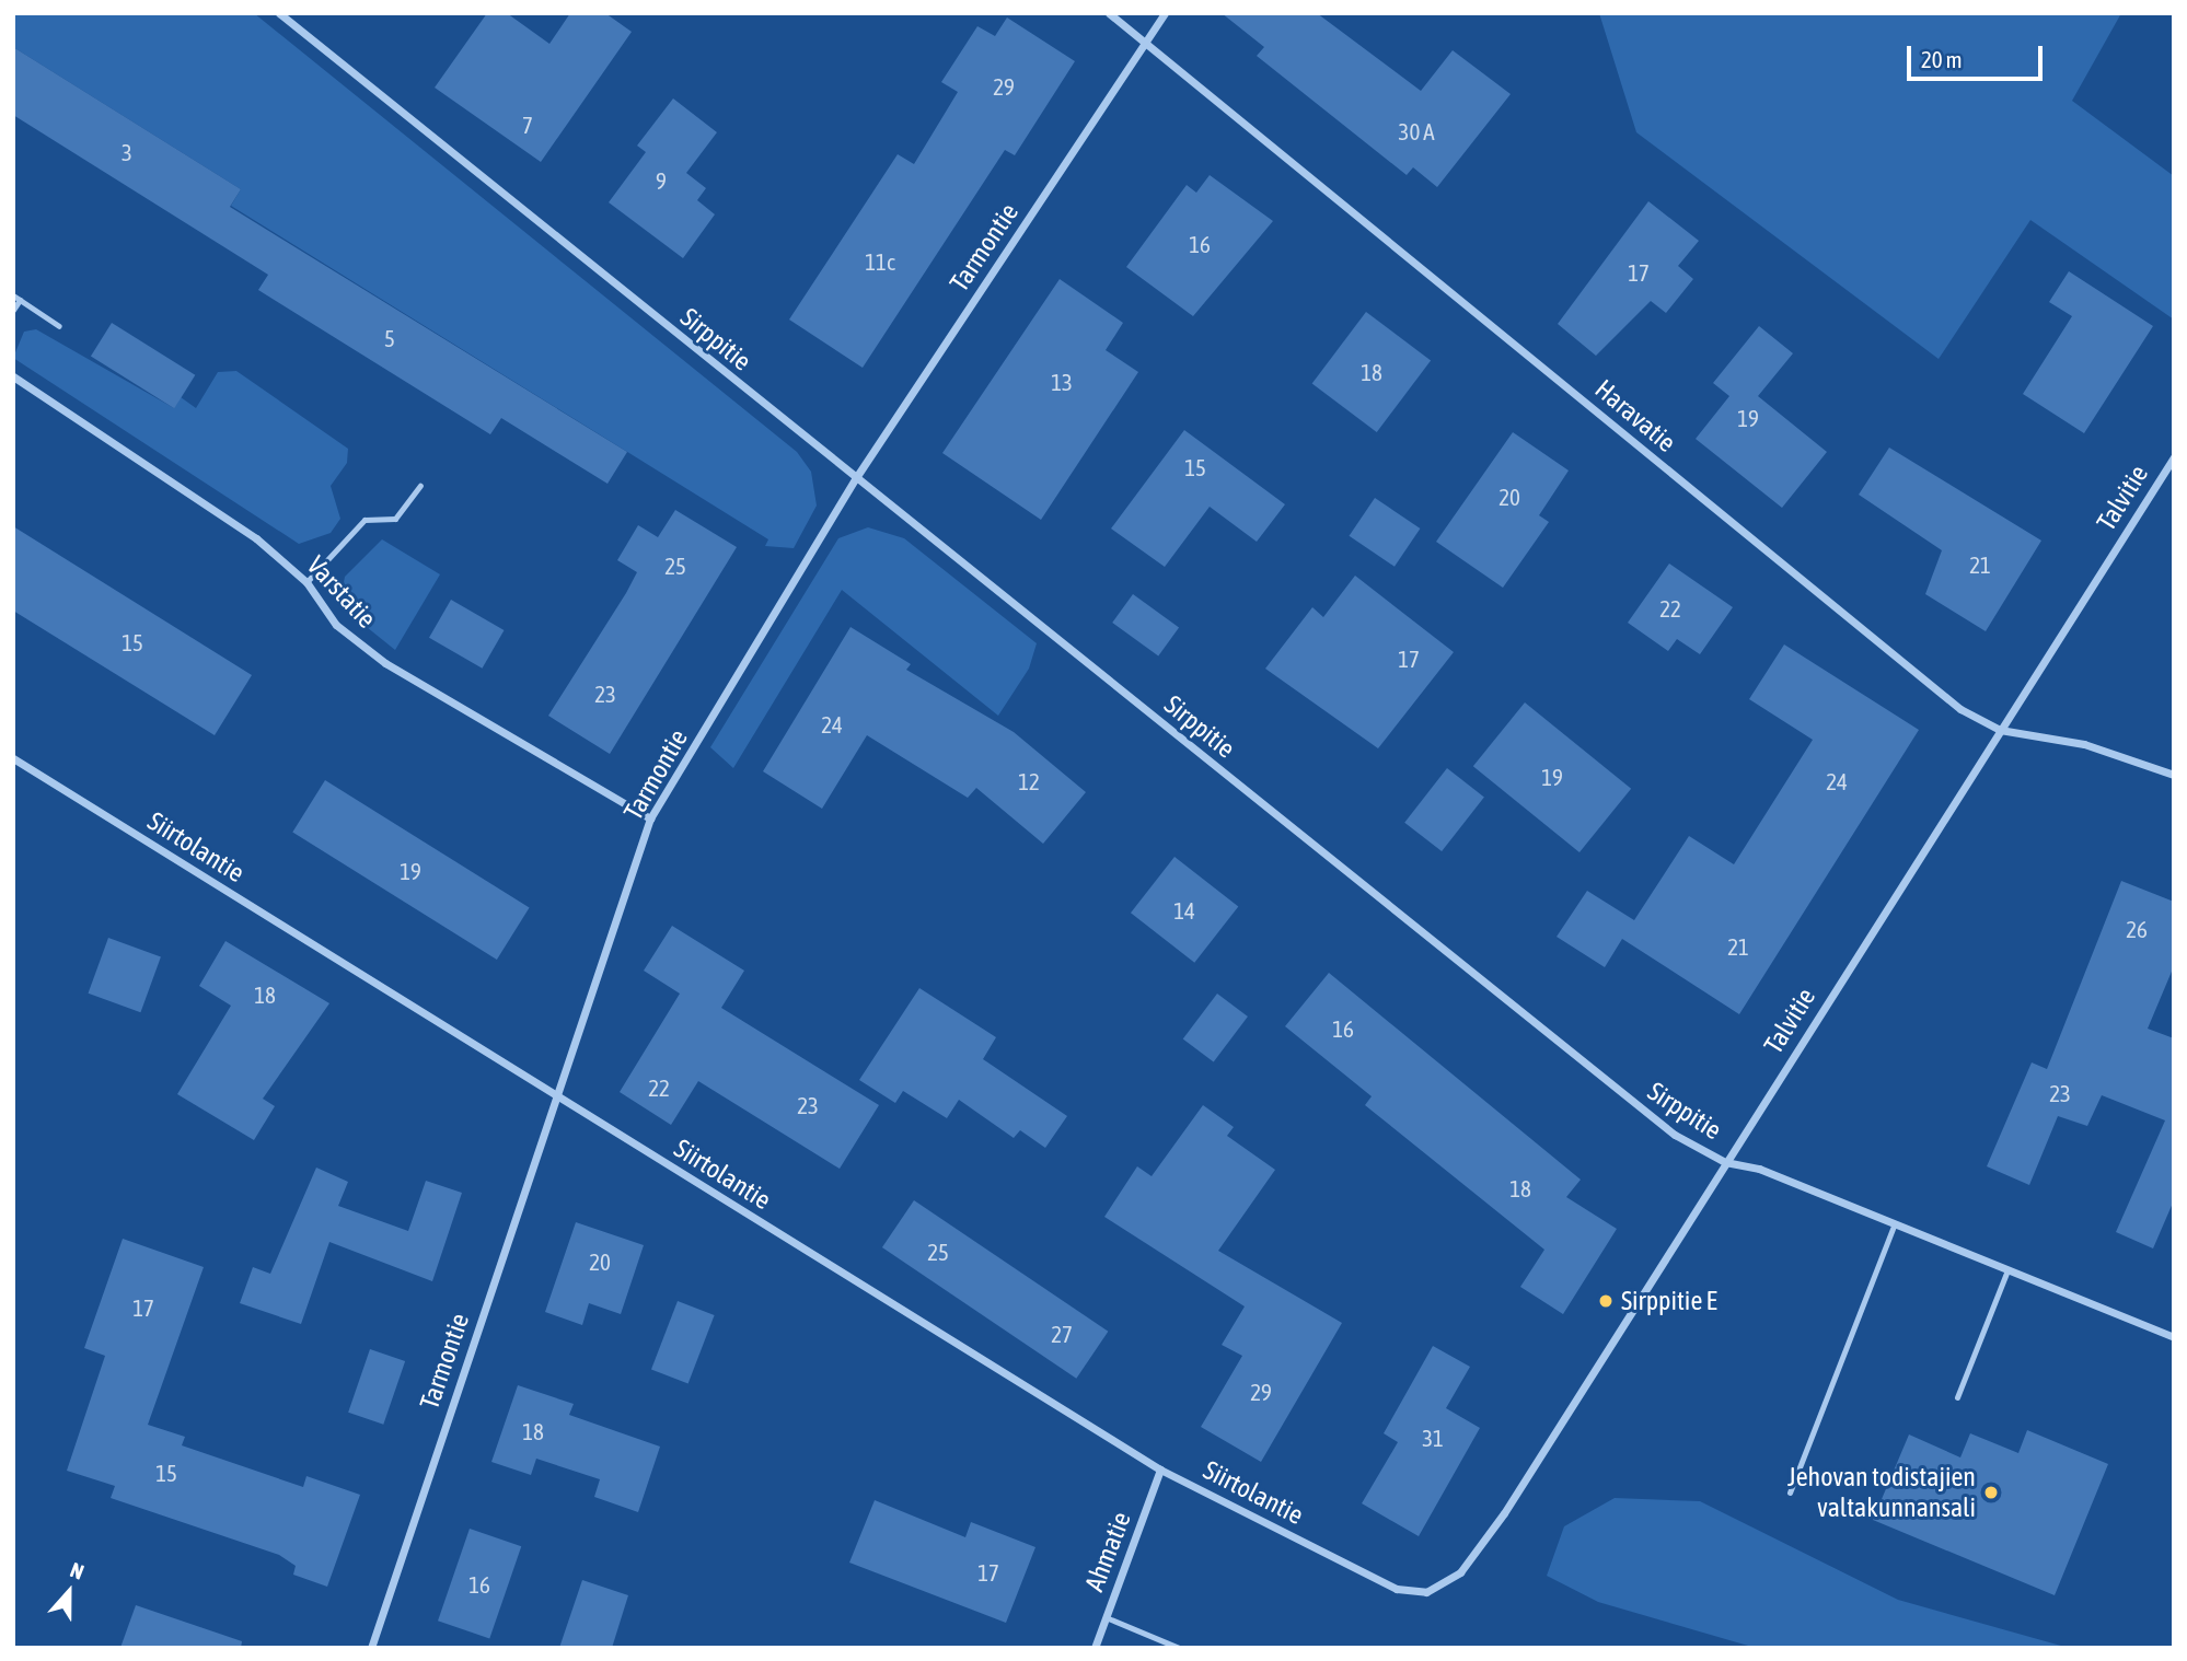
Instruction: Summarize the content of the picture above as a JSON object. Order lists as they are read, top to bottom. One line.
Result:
{"streets":{"street":["Tarmontie","Sirppitie","Haravatie","Talvitie","Varstatie","Siirtolantie","Ahmatie"]},"crossings":[["Tarmontie","Sirppitie"],["Tarmontie","Haravatie"],["Tarmontie","Varstatie"],["Tarmontie","Siirtolantie"],["Sirppitie","Talvitie"],["Haravatie","Talvitie"],["Talvitie","Siirtolantie"],["Siirtolantie","Ahmatie"]],"places":["Sirppitie E","Jehovan todistajien valtakunnansali"],"house_numbers":["29","7","30 A","3","9","16","11c","17","5","18","13","19","15","20","21","25","22","15","17","23","24","19","12","24","19","14","26","21","18","16","22","23","23","18","25","20","17","27","29","18","31","15","17","16"],"scale_bar":"20 m","north":"top"}
